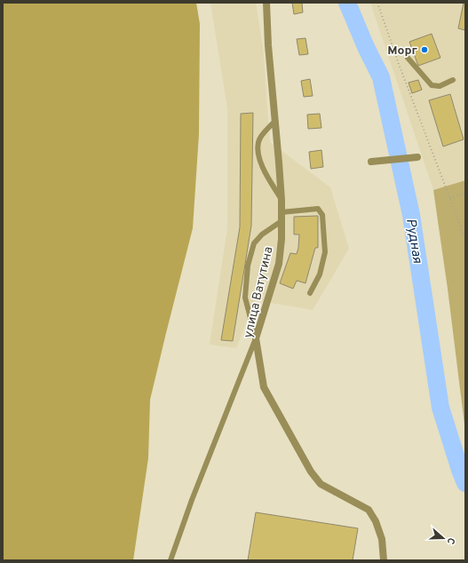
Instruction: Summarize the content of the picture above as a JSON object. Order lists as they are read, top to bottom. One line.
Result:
{"streets":{"street":["улица Ватутина"]},"water":["Рудная"],"places":["Морг"],"north":"right"}
